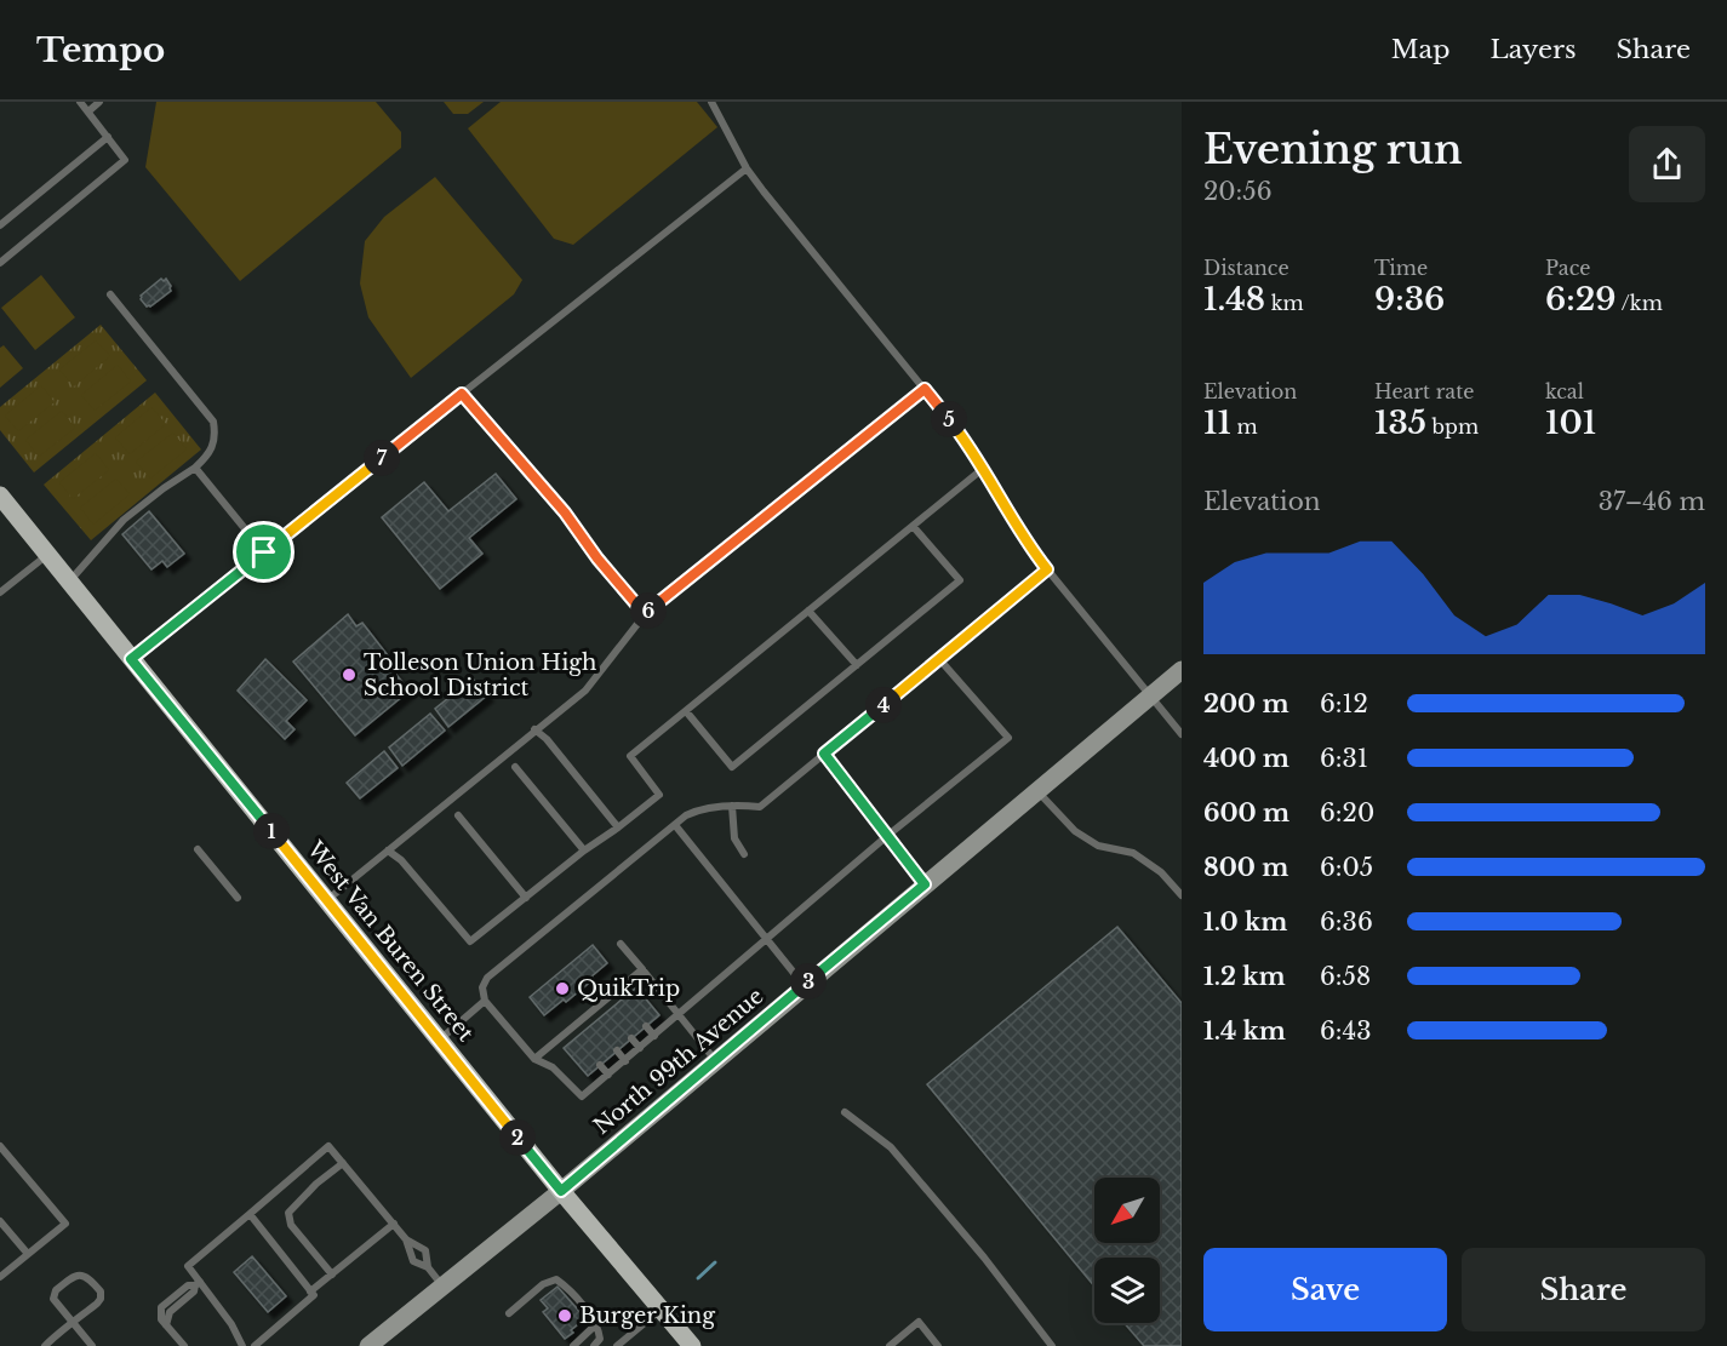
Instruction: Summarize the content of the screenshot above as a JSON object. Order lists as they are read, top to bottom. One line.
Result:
{"streets":{"main road":["West Van Buren Street","North 99th Avenue"]},"crossings":[["West Van Buren Street","North 99th Avenue"]],"places":["Tolleson Union High School District","QuikTrip","Burger King"],"north":"bottom left","page":{"header":"Tempo","nav":["Map","Layers","Share"],"heading":["Evening run","20:56"],"stats":[["Distance","1.48 km"],["Time","9:36"],["Pace","6:29 /km"],["Elevation","11 m"],["Heart rate","135 bpm"],["kcal","101"]],"pins":["5","7","6","4","1","3","2"],"chart":["Elevation","37–46 m"],"list":[{"name":"200 m","note":"6:12"},{"name":"400 m","note":"6:31"},{"name":"600 m","note":"6:20"},{"name":"800 m","note":"6:05"},{"name":"1.0 km","note":"6:36"},{"name":"1.2 km","note":"6:58"},{"name":"1.4 km","note":"6:43"}],"buttons":["Save","Share"]}}
